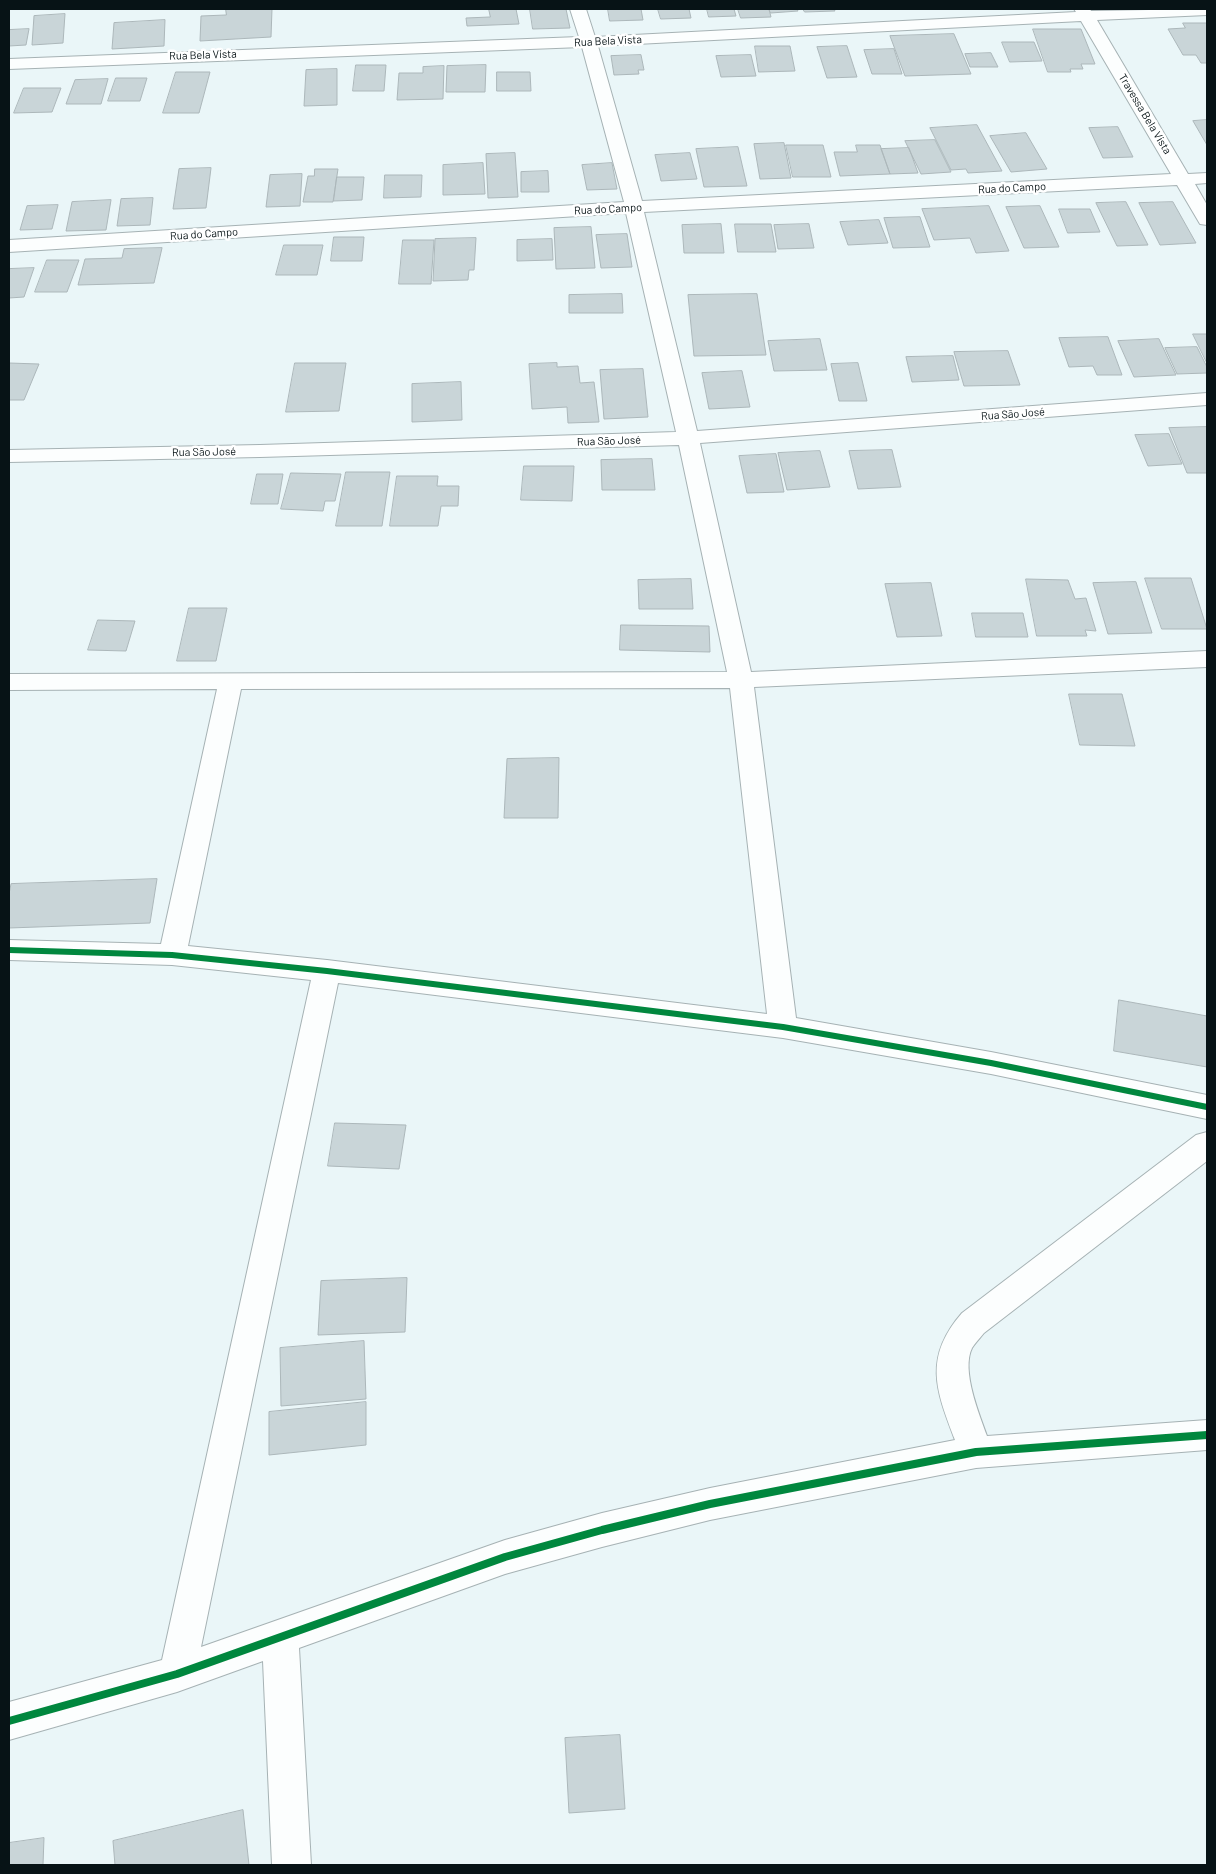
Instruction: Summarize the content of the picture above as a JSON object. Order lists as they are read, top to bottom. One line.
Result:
{"streets":{"street":["Rua Bela Vista","Travessa Bela Vista","Rua do Campo","Rua São José"]},"crossings":[["Rua Bela Vista","Travessa Bela Vista"],["Travessa Bela Vista","Rua do Campo"]]}
